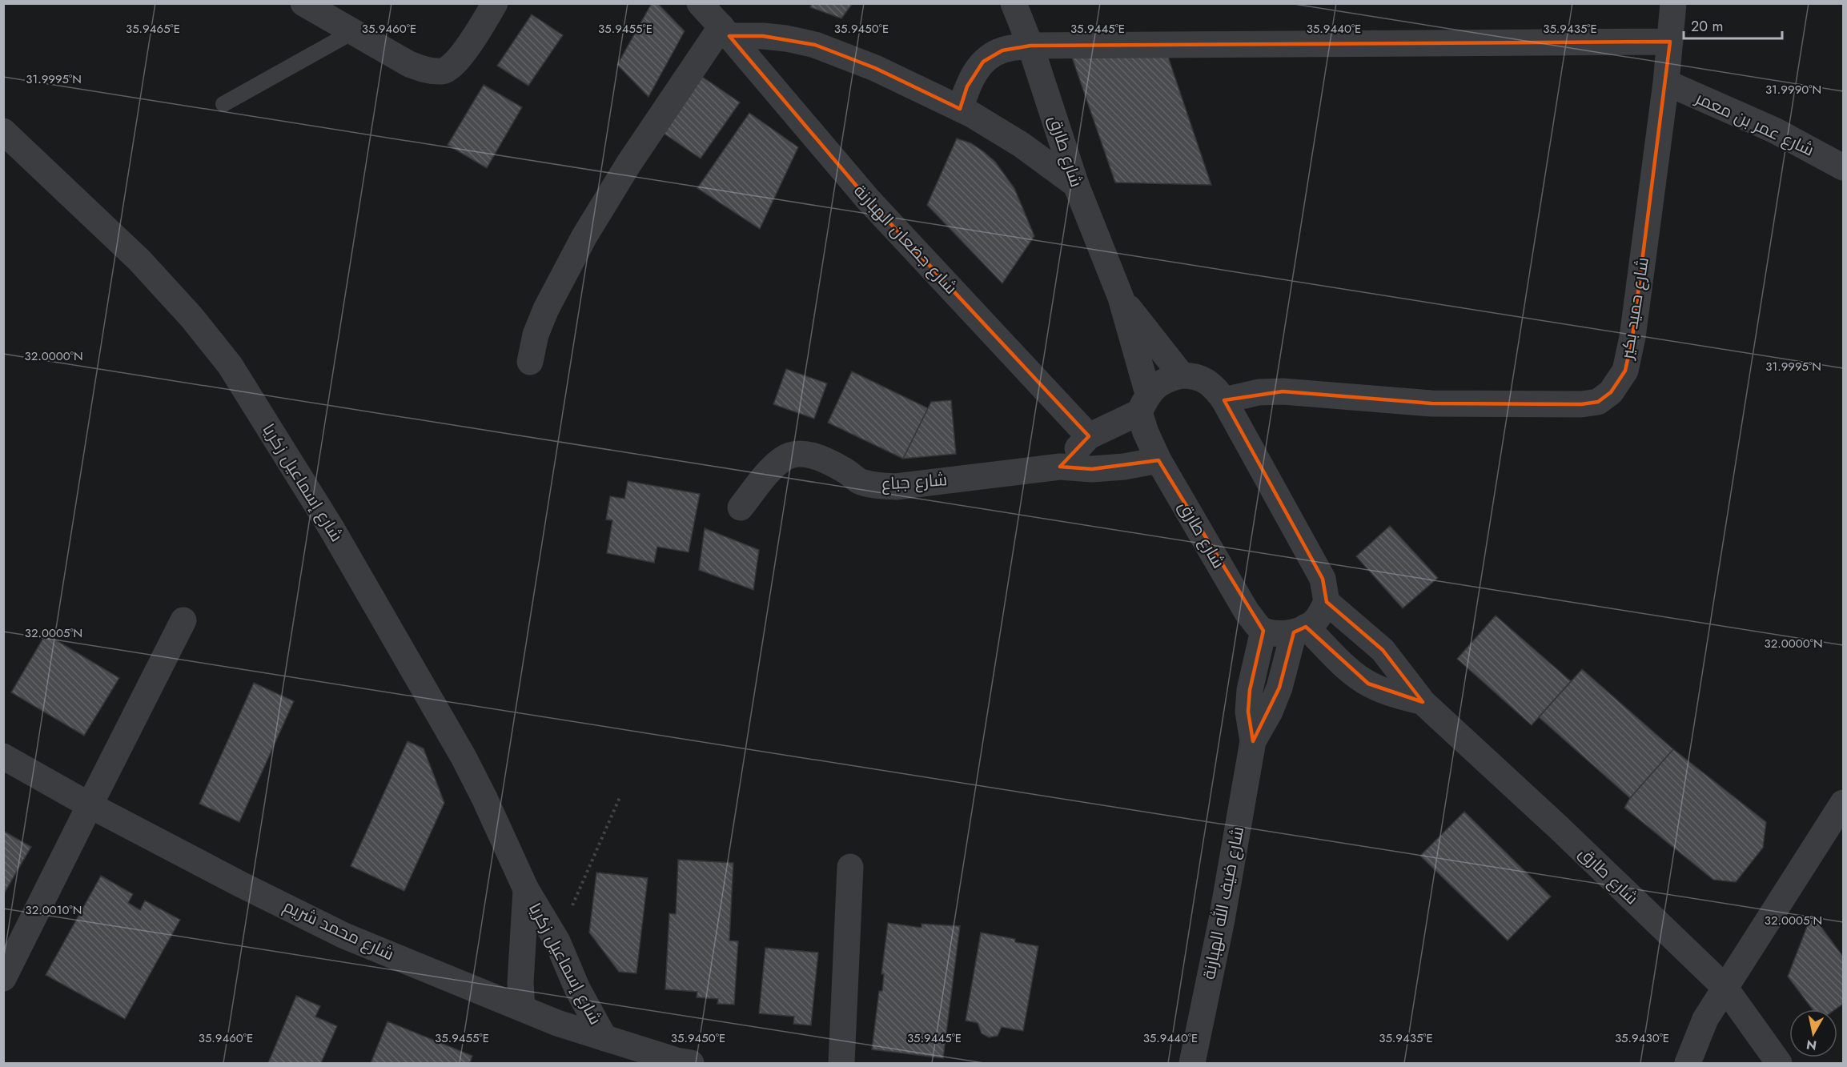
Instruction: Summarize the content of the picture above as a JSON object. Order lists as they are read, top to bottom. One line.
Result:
{"streets":{"street":["شارع عمر بن معمر","شارع طارق","شارع جضعان الهبارنة","شارع حميد بكير","شارع جباع","شارع إسماعيل زكريا","شارع ضيف الله الهبارنة","شارع محمد شريم"]},"crossings":[["شارع عمر بن معمر","شارع حميد بكير"],["شارع طارق","شارع جباع"],["شارع طارق","شارع ضيف الله الهبارنة"],["شارع إسماعيل زكريا","شارع محمد شريم"]],"scale_bar":"20 m","north":"bottom","coordinates":["35.9465°E","35.9460°E","35.9455°E","35.9450°E","35.9445°E","35.9440°E","35.9435°E","31.9995°N","31.9990°N","32.0000°N","32.0005°N","32.0010°N","35.9430°E"]}
